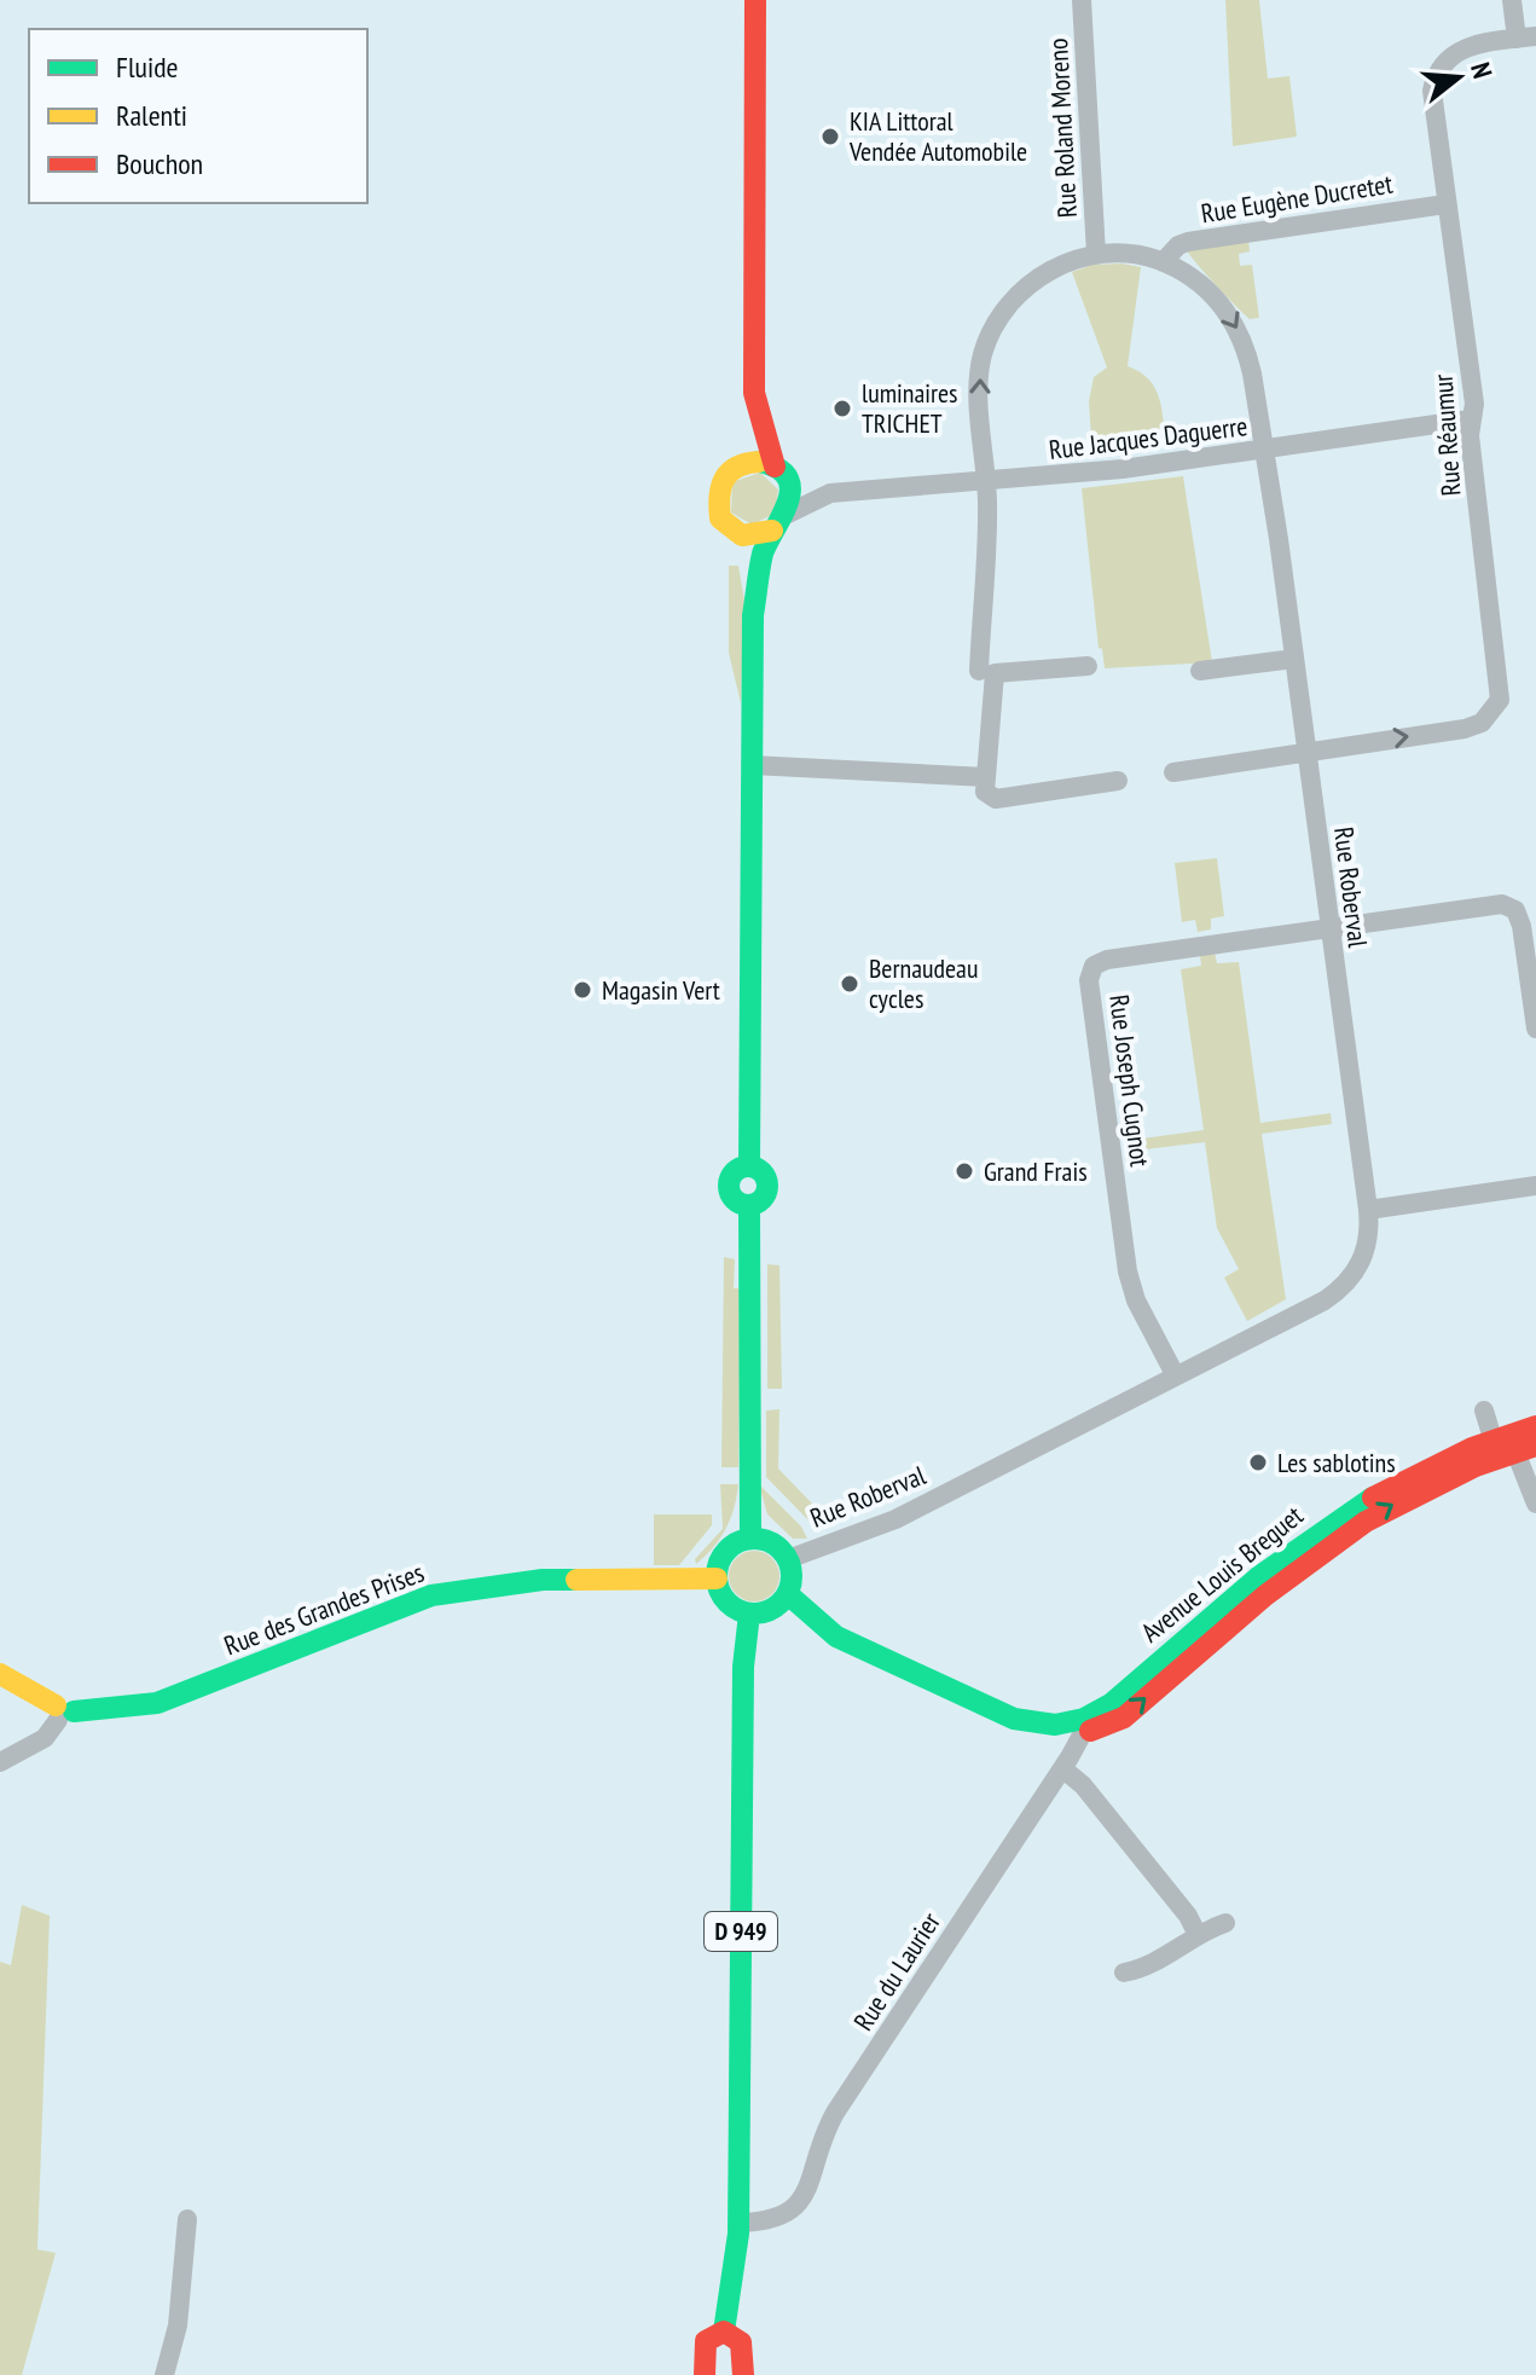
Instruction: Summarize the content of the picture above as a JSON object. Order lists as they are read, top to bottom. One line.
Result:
{"streets":{"main road":["Avenue Louis Breguet","Rue des Grandes Prises","D 949"],"street":["Rue Roland Moreno","Rue Eugène Ducretet","Rue Réaumur","Rue Jacques Daguerre","Rue Roberval","Rue Joseph Cugnot","Rue du Laurier"]},"crossings":[["Rue Roland Moreno","Rue Roberval"],["Rue Eugène Ducretet","Rue Réaumur"],["Rue Eugène Ducretet","Rue Roberval"],["Rue Réaumur","Rue Jacques Daguerre"],["Rue Réaumur","Rue Roberval"],["Rue Jacques Daguerre","Rue Roberval"],["Rue Roberval","Rue Joseph Cugnot"],["Rue Roberval","Rue des Grandes Prises"],["Rue Roberval","D 949"],["Avenue Louis Breguet","Rue du Laurier"],["Rue des Grandes Prises","D 949"],["D 949","Rue du Laurier"]],"places":["KIA Littoral Vendée Automobile","luminaires TRICHET","Bernaudeau cycles","Magasin Vert","Grand Frais","Les sablotins"],"legend":["Fluide","Ralenti","Bouchon"],"north":"right"}
